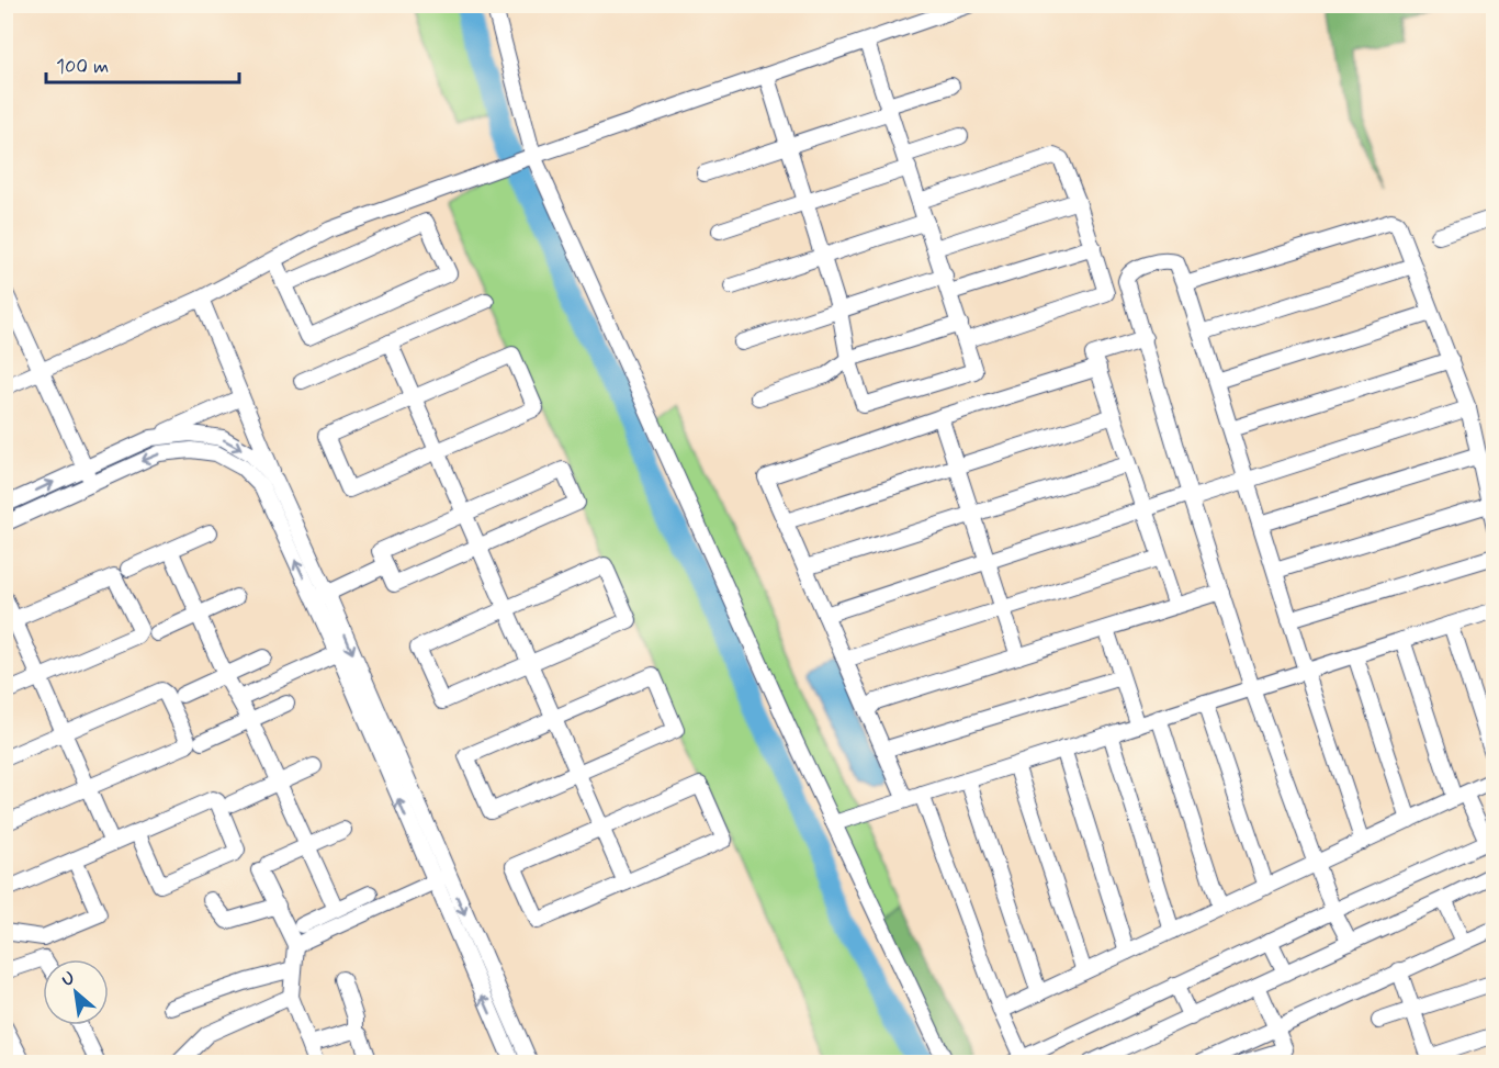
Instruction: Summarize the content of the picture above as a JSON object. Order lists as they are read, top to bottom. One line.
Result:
{"scale_bar":"100 m","north":"top left"}
